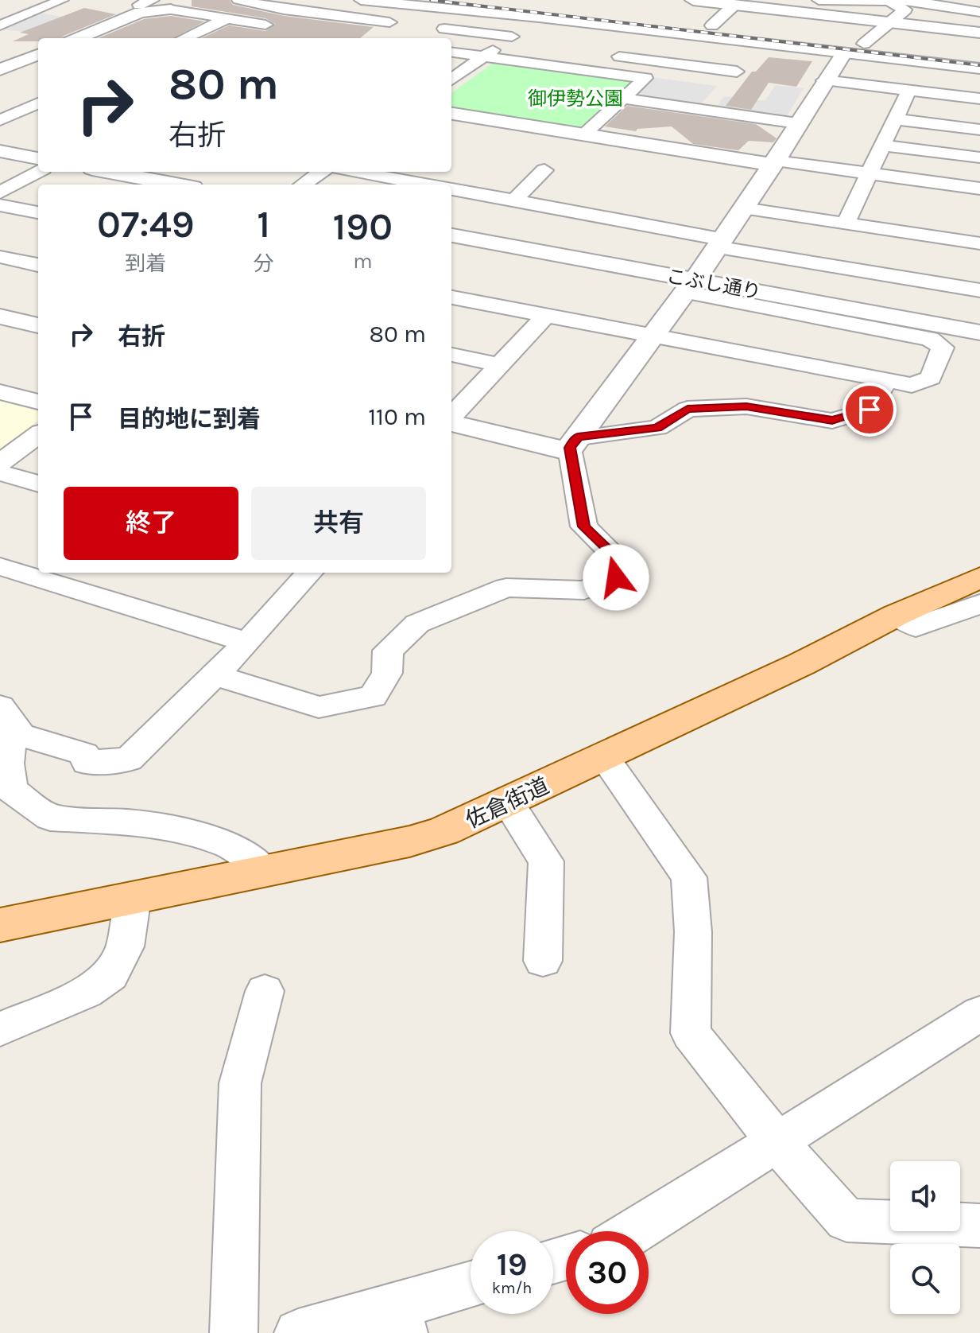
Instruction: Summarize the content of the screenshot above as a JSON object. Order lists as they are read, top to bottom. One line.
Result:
{"streets":{"main road":["佐倉街道"],"street":["こぶし通り"]},"parks":["御伊勢公園"],"page":{"turn":["80 m","右折"],"eta":["07:49","到着","1","分","190","m"],"list":[{"name":"右折","value":"80 m"},{"name":"目的地に到着","value":"110 m"}],"buttons":["終了","共有"],"speed":"19 km/h","limit":"30"}}
